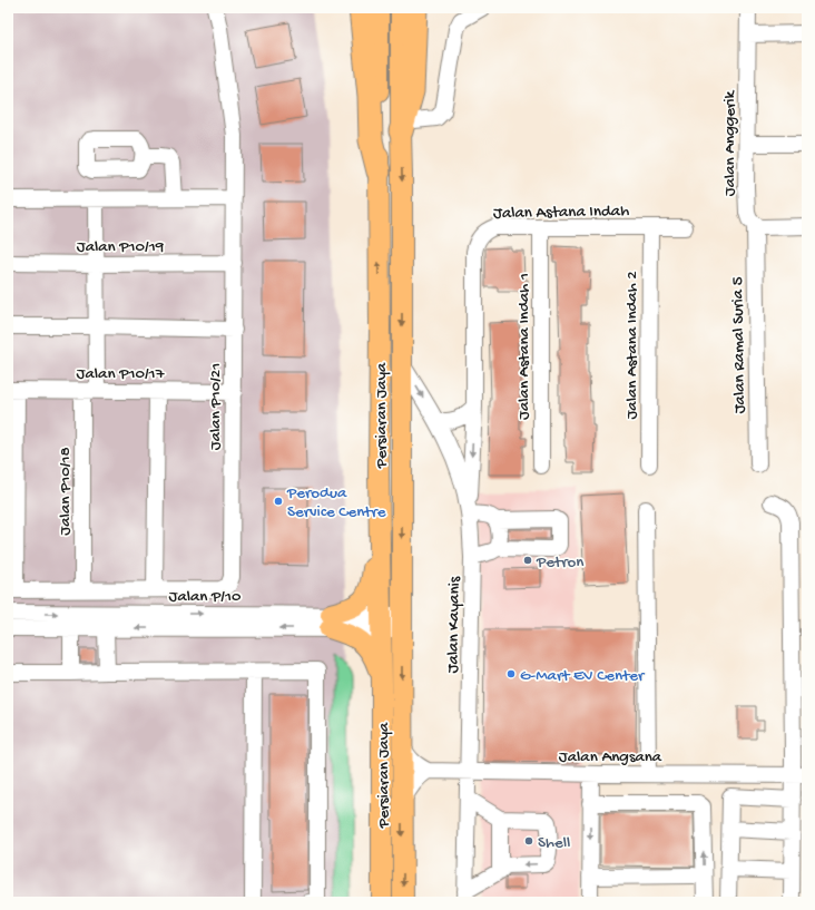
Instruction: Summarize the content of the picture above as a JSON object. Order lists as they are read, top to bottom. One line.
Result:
{"streets":{"main road":["Persiaran Jaya"],"street":["Jalan Anggerik","Jalan Astana Indah","Jalan P10/19","Jalan Astana Indah 2","Jalan Ramal Suria 5","Jalan Astana Indah 1","Jalan P10/17","Jalan P10/21","Jalan P10/18","Jalan P/10","Jalan Kayanis","Jalan Angsana"]},"crossings":[["Jalan Anggerik","Jalan Ramal Suria 5"],["Jalan Astana Indah","Jalan Astana Indah 2"],["Jalan Astana Indah","Jalan Astana Indah 1"],["Jalan Astana Indah","Jalan Kayanis"],["Jalan P10/19","Jalan P10/21"],["Jalan P10/19","Jalan P10/18"],["Jalan P10/17","Jalan P10/21"],["Jalan P10/17","Jalan P10/18"],["Jalan P10/21","Jalan P10/18"],["Persiaran Jaya","Jalan P/10"],["Persiaran Jaya","Jalan Kayanis"],["Jalan Kayanis","Jalan Angsana"]],"places":["Perodua Service Centre","Petron","G-Mart EV Center","Shell"]}
